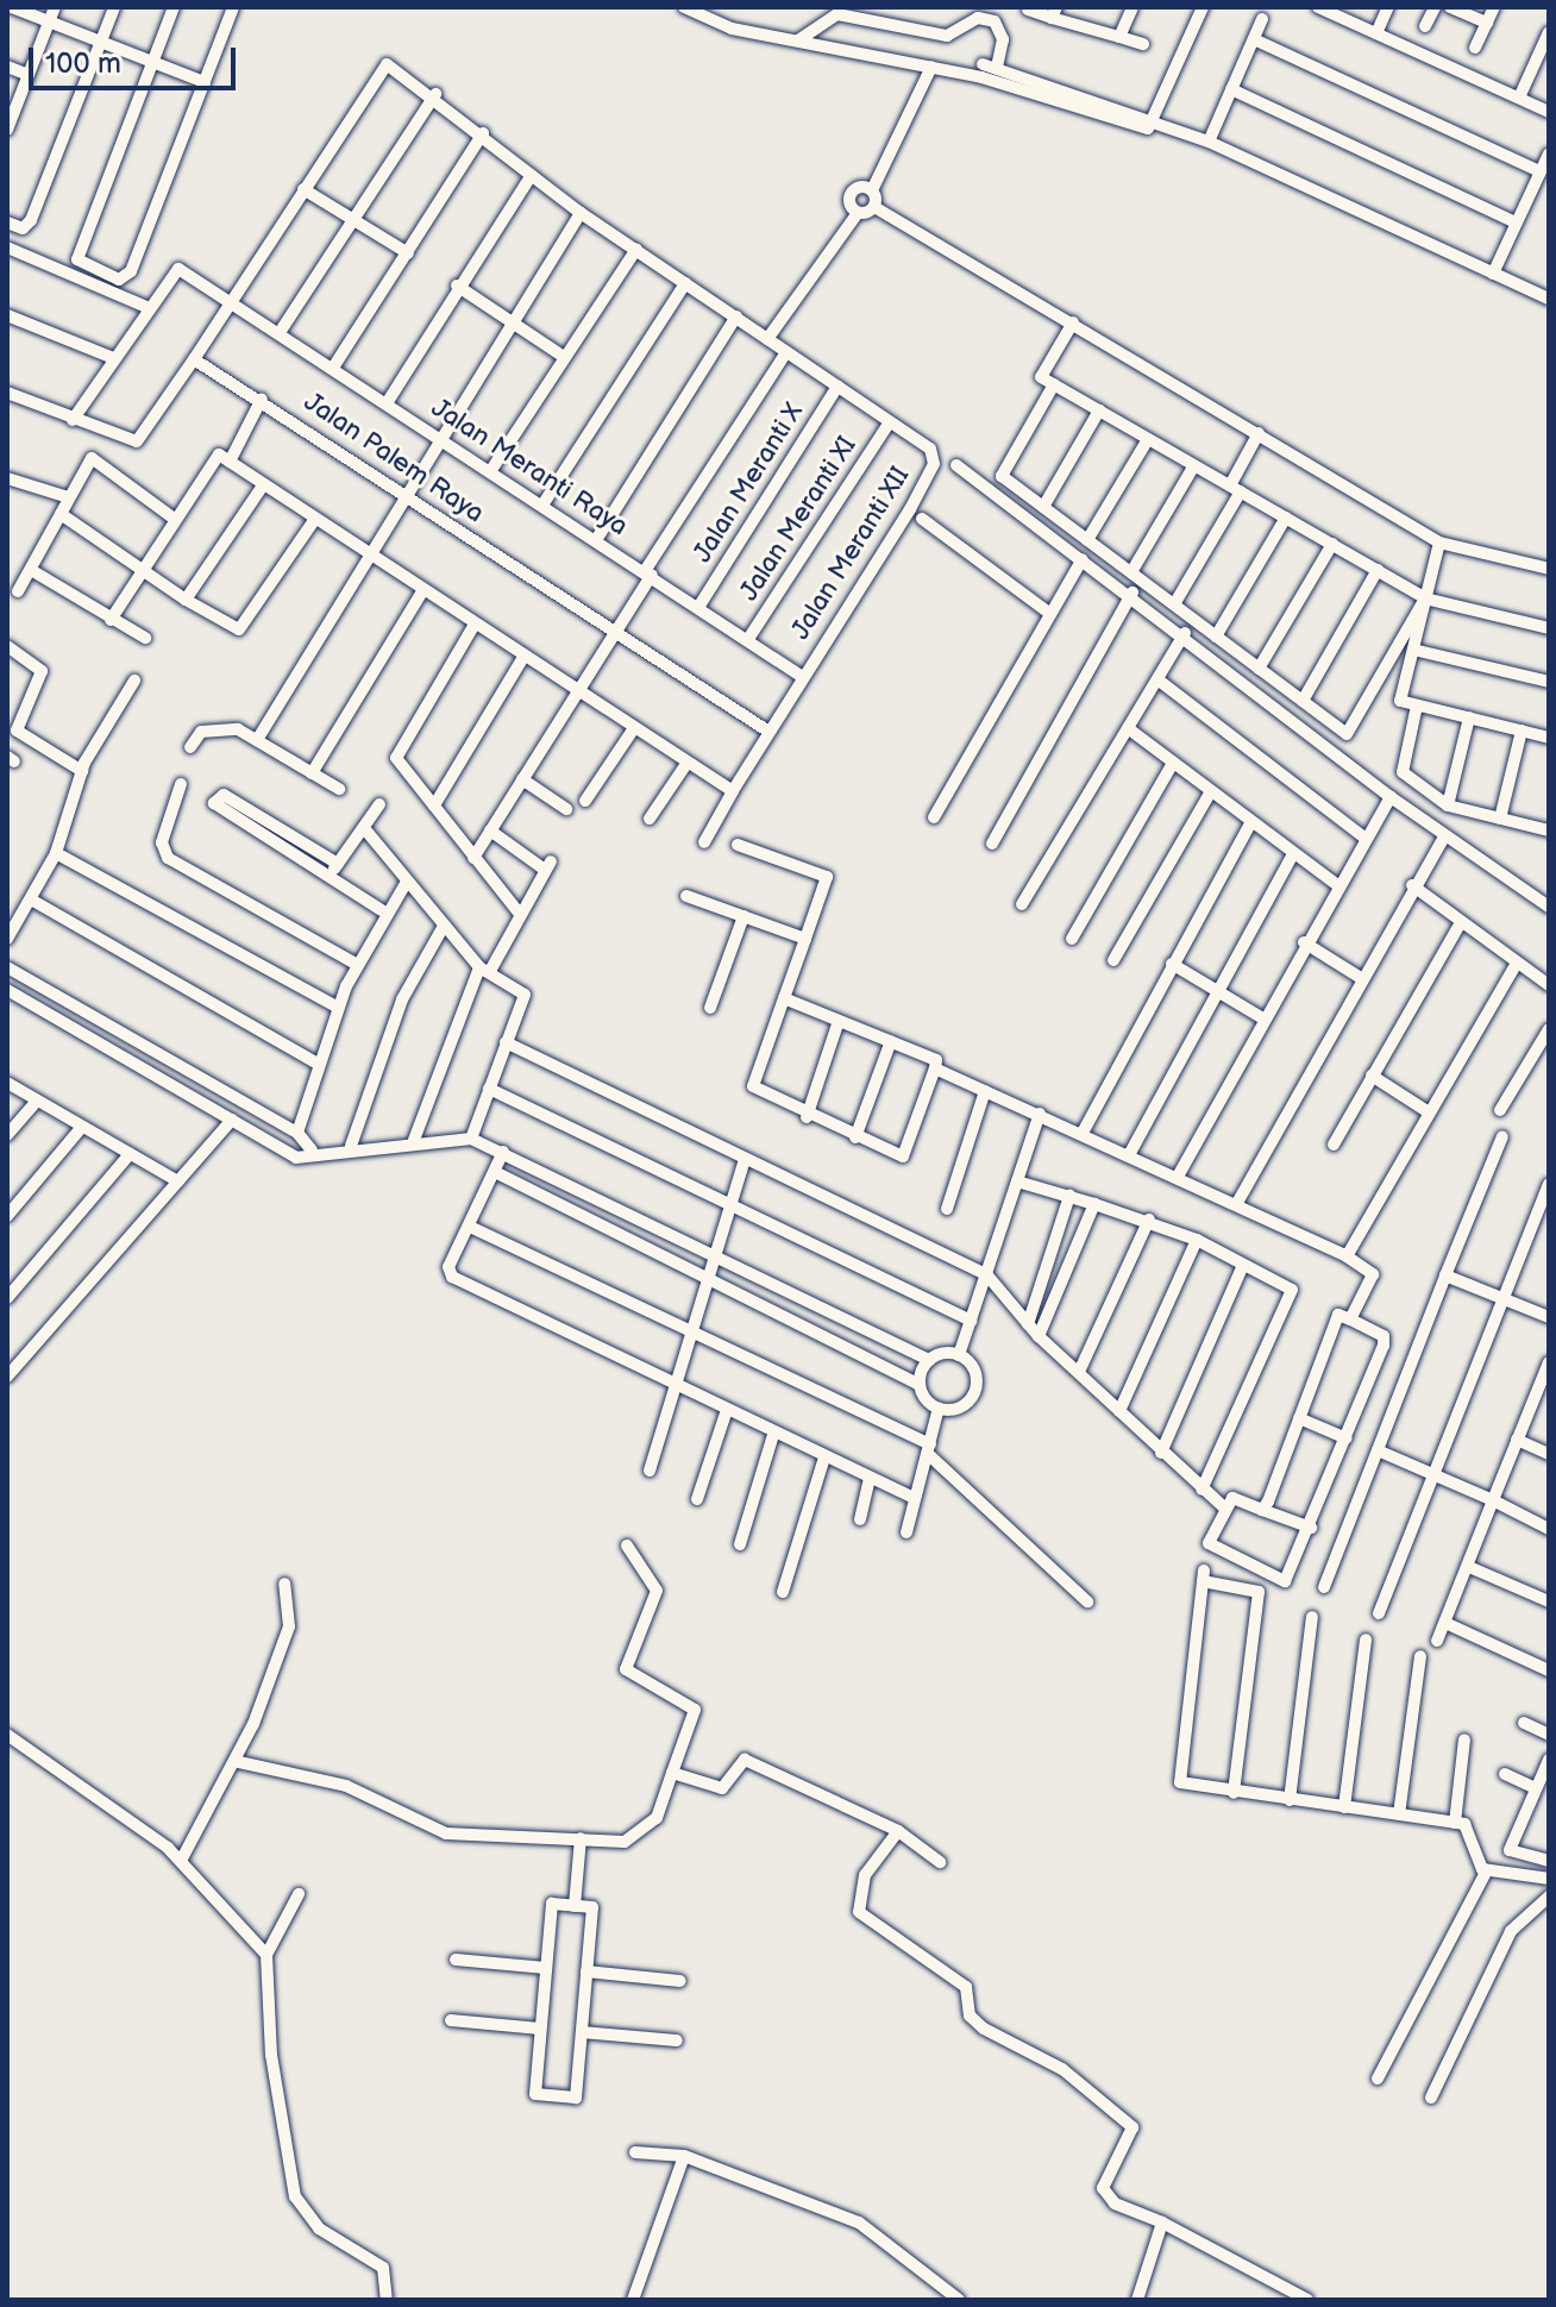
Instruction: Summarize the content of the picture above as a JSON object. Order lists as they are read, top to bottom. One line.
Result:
{"streets":{"street":["Jalan Palem Raya","Jalan Meranti Raya","Jalan Meranti X","Jalan Meranti XI","Jalan Meranti XII"]},"crossings":[["Jalan Palem Raya","Jalan Meranti XII"],["Jalan Meranti Raya","Jalan Meranti X"],["Jalan Meranti Raya","Jalan Meranti XI"],["Jalan Meranti Raya","Jalan Meranti XII"],["Jalan Meranti XI","Jalan Meranti XII"]],"scale_bar":"100 m"}
